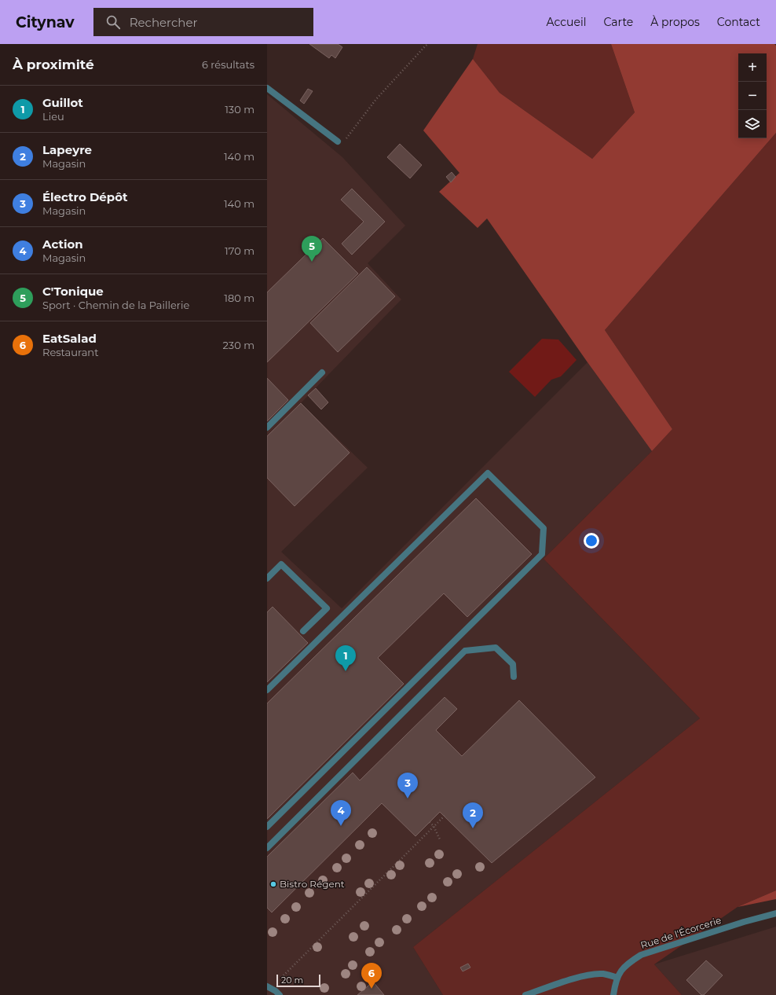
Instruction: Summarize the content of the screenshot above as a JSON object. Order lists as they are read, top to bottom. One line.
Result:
{"streets":{"street":["Rue de l'Écorcerie"]},"places":["Bistro Régent"],"scale_bar":"20 m","page":{"header":"Citynav","search":"Rechercher","nav":["Accueil","Carte","À propos","Contact"],"heading":["À proximité","6 résultats"],"map_buttons":["+","−"],"list":[{"mark":"1","name":"Guillot","note":"Lieu","value":"130 m"},{"mark":"2","name":"Lapeyre","note":"Magasin","value":"140 m"},{"mark":"3","name":"Électro Dépôt","note":"Magasin","value":"140 m"},{"mark":"4","name":"Action","note":"Magasin","value":"170 m"},{"mark":"5","name":"C'Tonique","note":"Sport · Chemin de la Paillerie","value":"180 m"},{"mark":"6","name":"EatSalad","note":"Restaurant","value":"230 m"}],"pins":["5","1","3","4","2","6"],"scale":"20 m"}}
